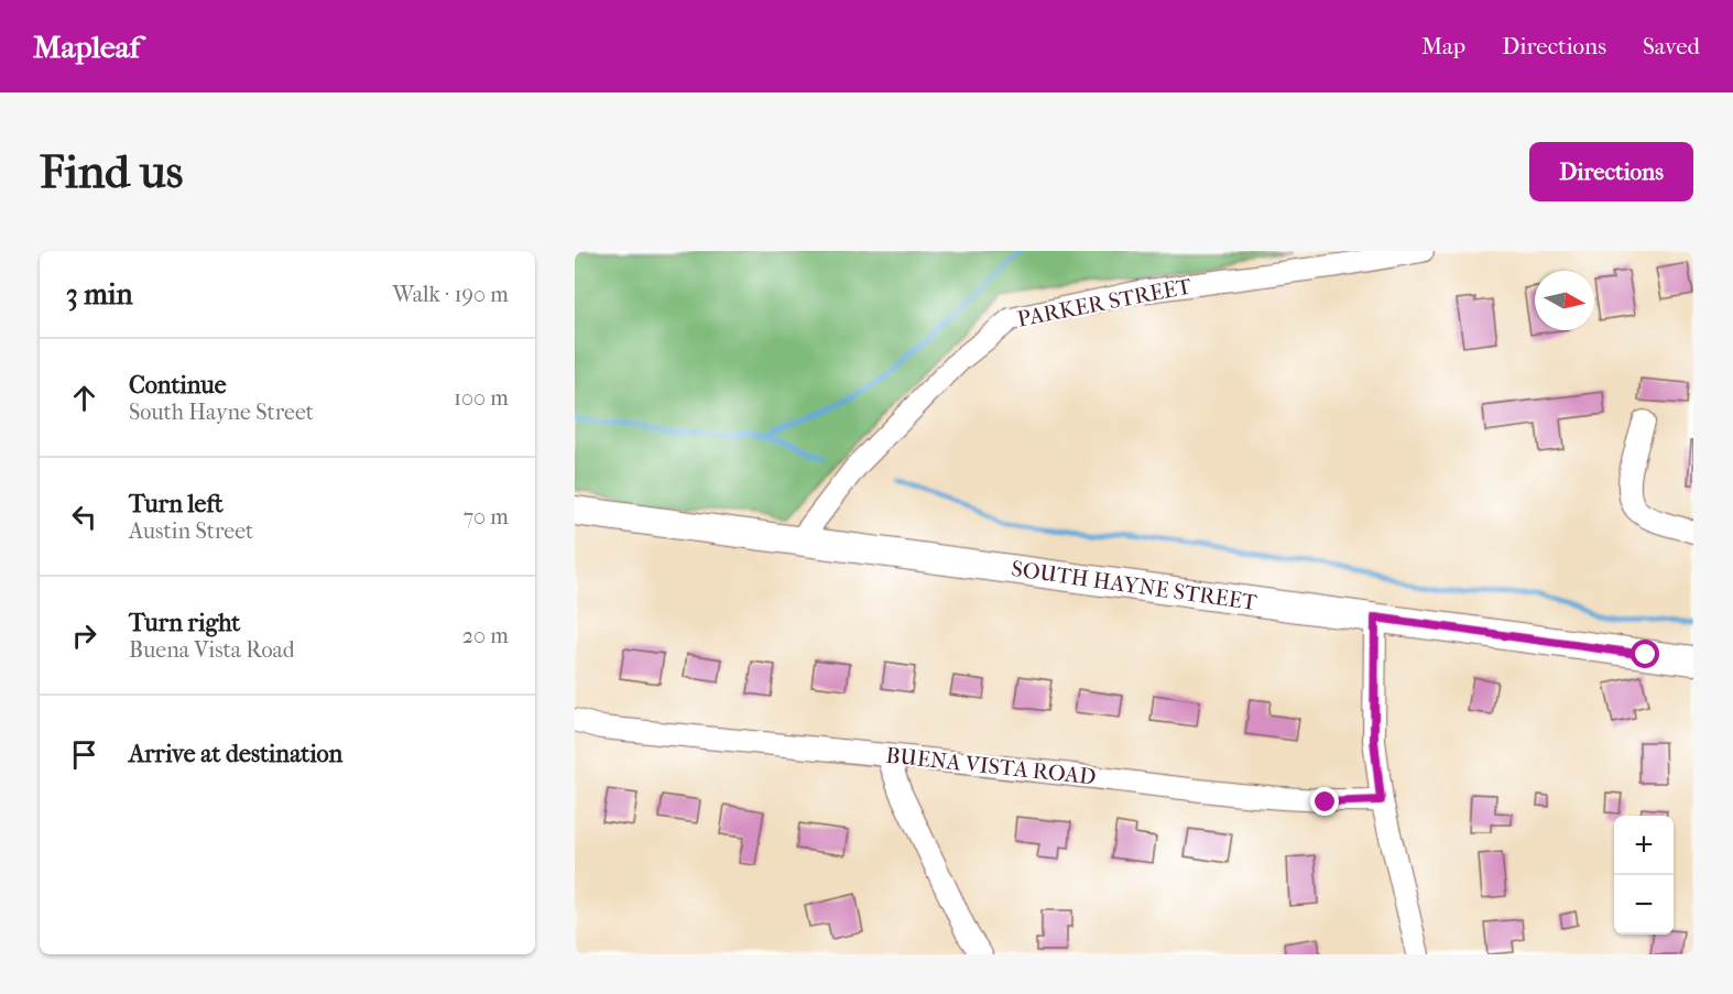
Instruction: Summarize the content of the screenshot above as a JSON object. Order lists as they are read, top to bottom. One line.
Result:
{"streets":{"main road":["SOUTH HAYNE STREET"],"street":["PARKER STREET","BUENA VISTA ROAD"]},"crossings":[["PARKER STREET","SOUTH HAYNE STREET"]],"north":"right","page":{"header":"Mapleaf","nav":["Map","Directions","Saved"],"buttons":"Directions","title":"Find us","heading":["3 min","Walk · 190 m"],"list":[["Continue","South Hayne Street","100 m"],["Turn left","Austin Street","70 m"],["Turn right","Buena Vista Road","20 m"],"Arrive at destination"],"map_buttons":["+","−"]}}
